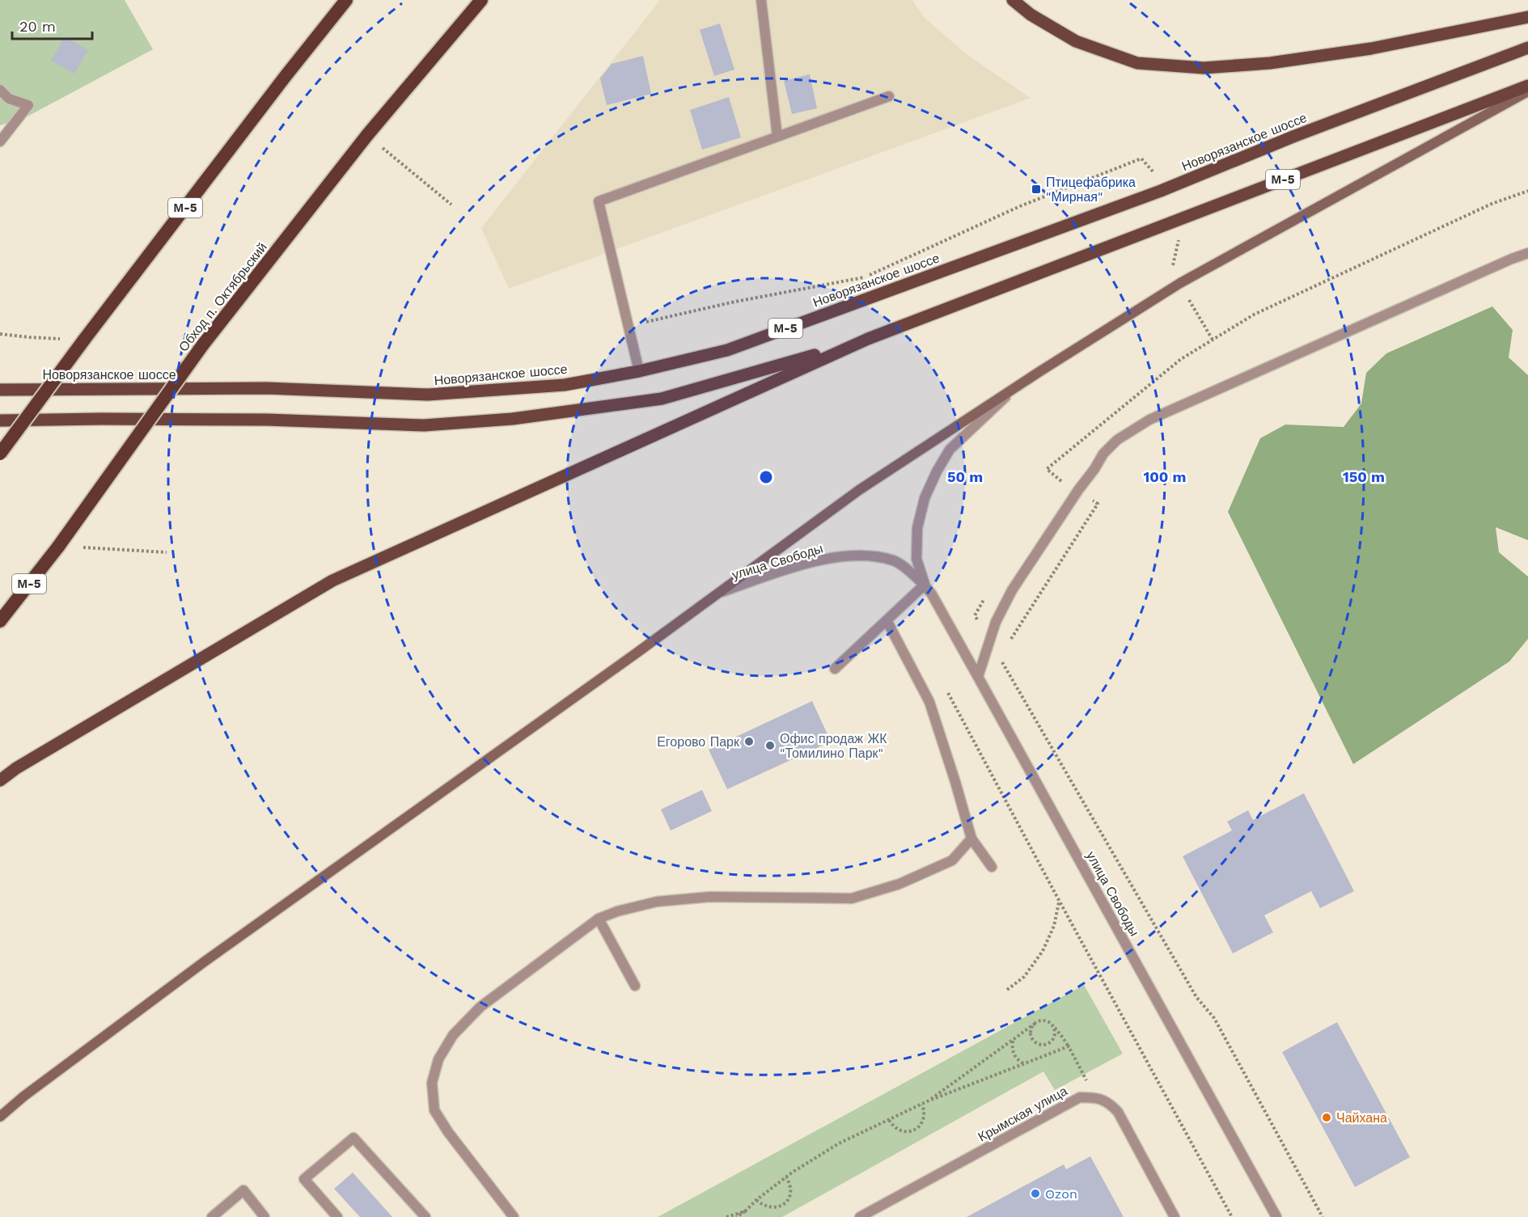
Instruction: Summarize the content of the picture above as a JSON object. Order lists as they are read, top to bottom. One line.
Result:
{"streets":{"highway":["М-5","Обход п. Октябрьский"],"main road":["Новорязанское шоссе"],"street":["улица Свободы","Крымская улица"]},"places":{"transit":["Птицефабрика \"Мирная\""],"other":["Егорово Парк","Офис продаж ЖК \"Томилино Парк\"","Чайхана","Ozon"]},"scale_bar":"20 m","rings":["50 m","100 m","150 m"]}
